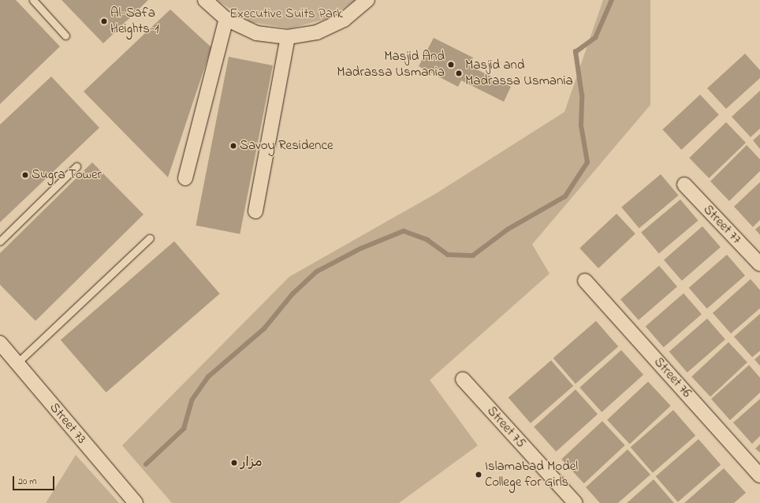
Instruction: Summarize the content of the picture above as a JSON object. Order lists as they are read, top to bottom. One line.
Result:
{"streets":{"street":["Street 77","Street 76","Street 73","Street 75"]},"parks":["Executive Suits Park"],"places":["Al-Safa Heights-1","Masjid And Madrassa Usmania","Masjid and Madrassa Usmania","Savoy Residence","Sugra Tower","مزار","Islamabad Model College for Girls"],"scale_bar":"20 m"}
